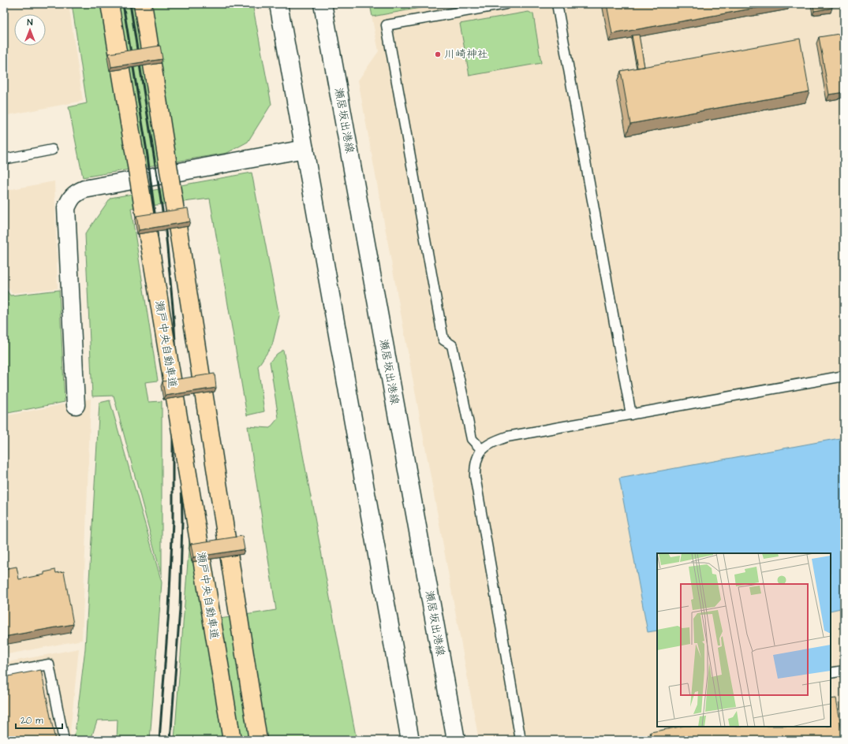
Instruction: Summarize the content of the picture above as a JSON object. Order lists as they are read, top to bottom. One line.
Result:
{"streets":{"highway":["瀬戸中央自動車道"],"main road":["瀬居坂出港線"]},"places":["川崎神社"],"scale_bar":"20 m","north":"top"}
